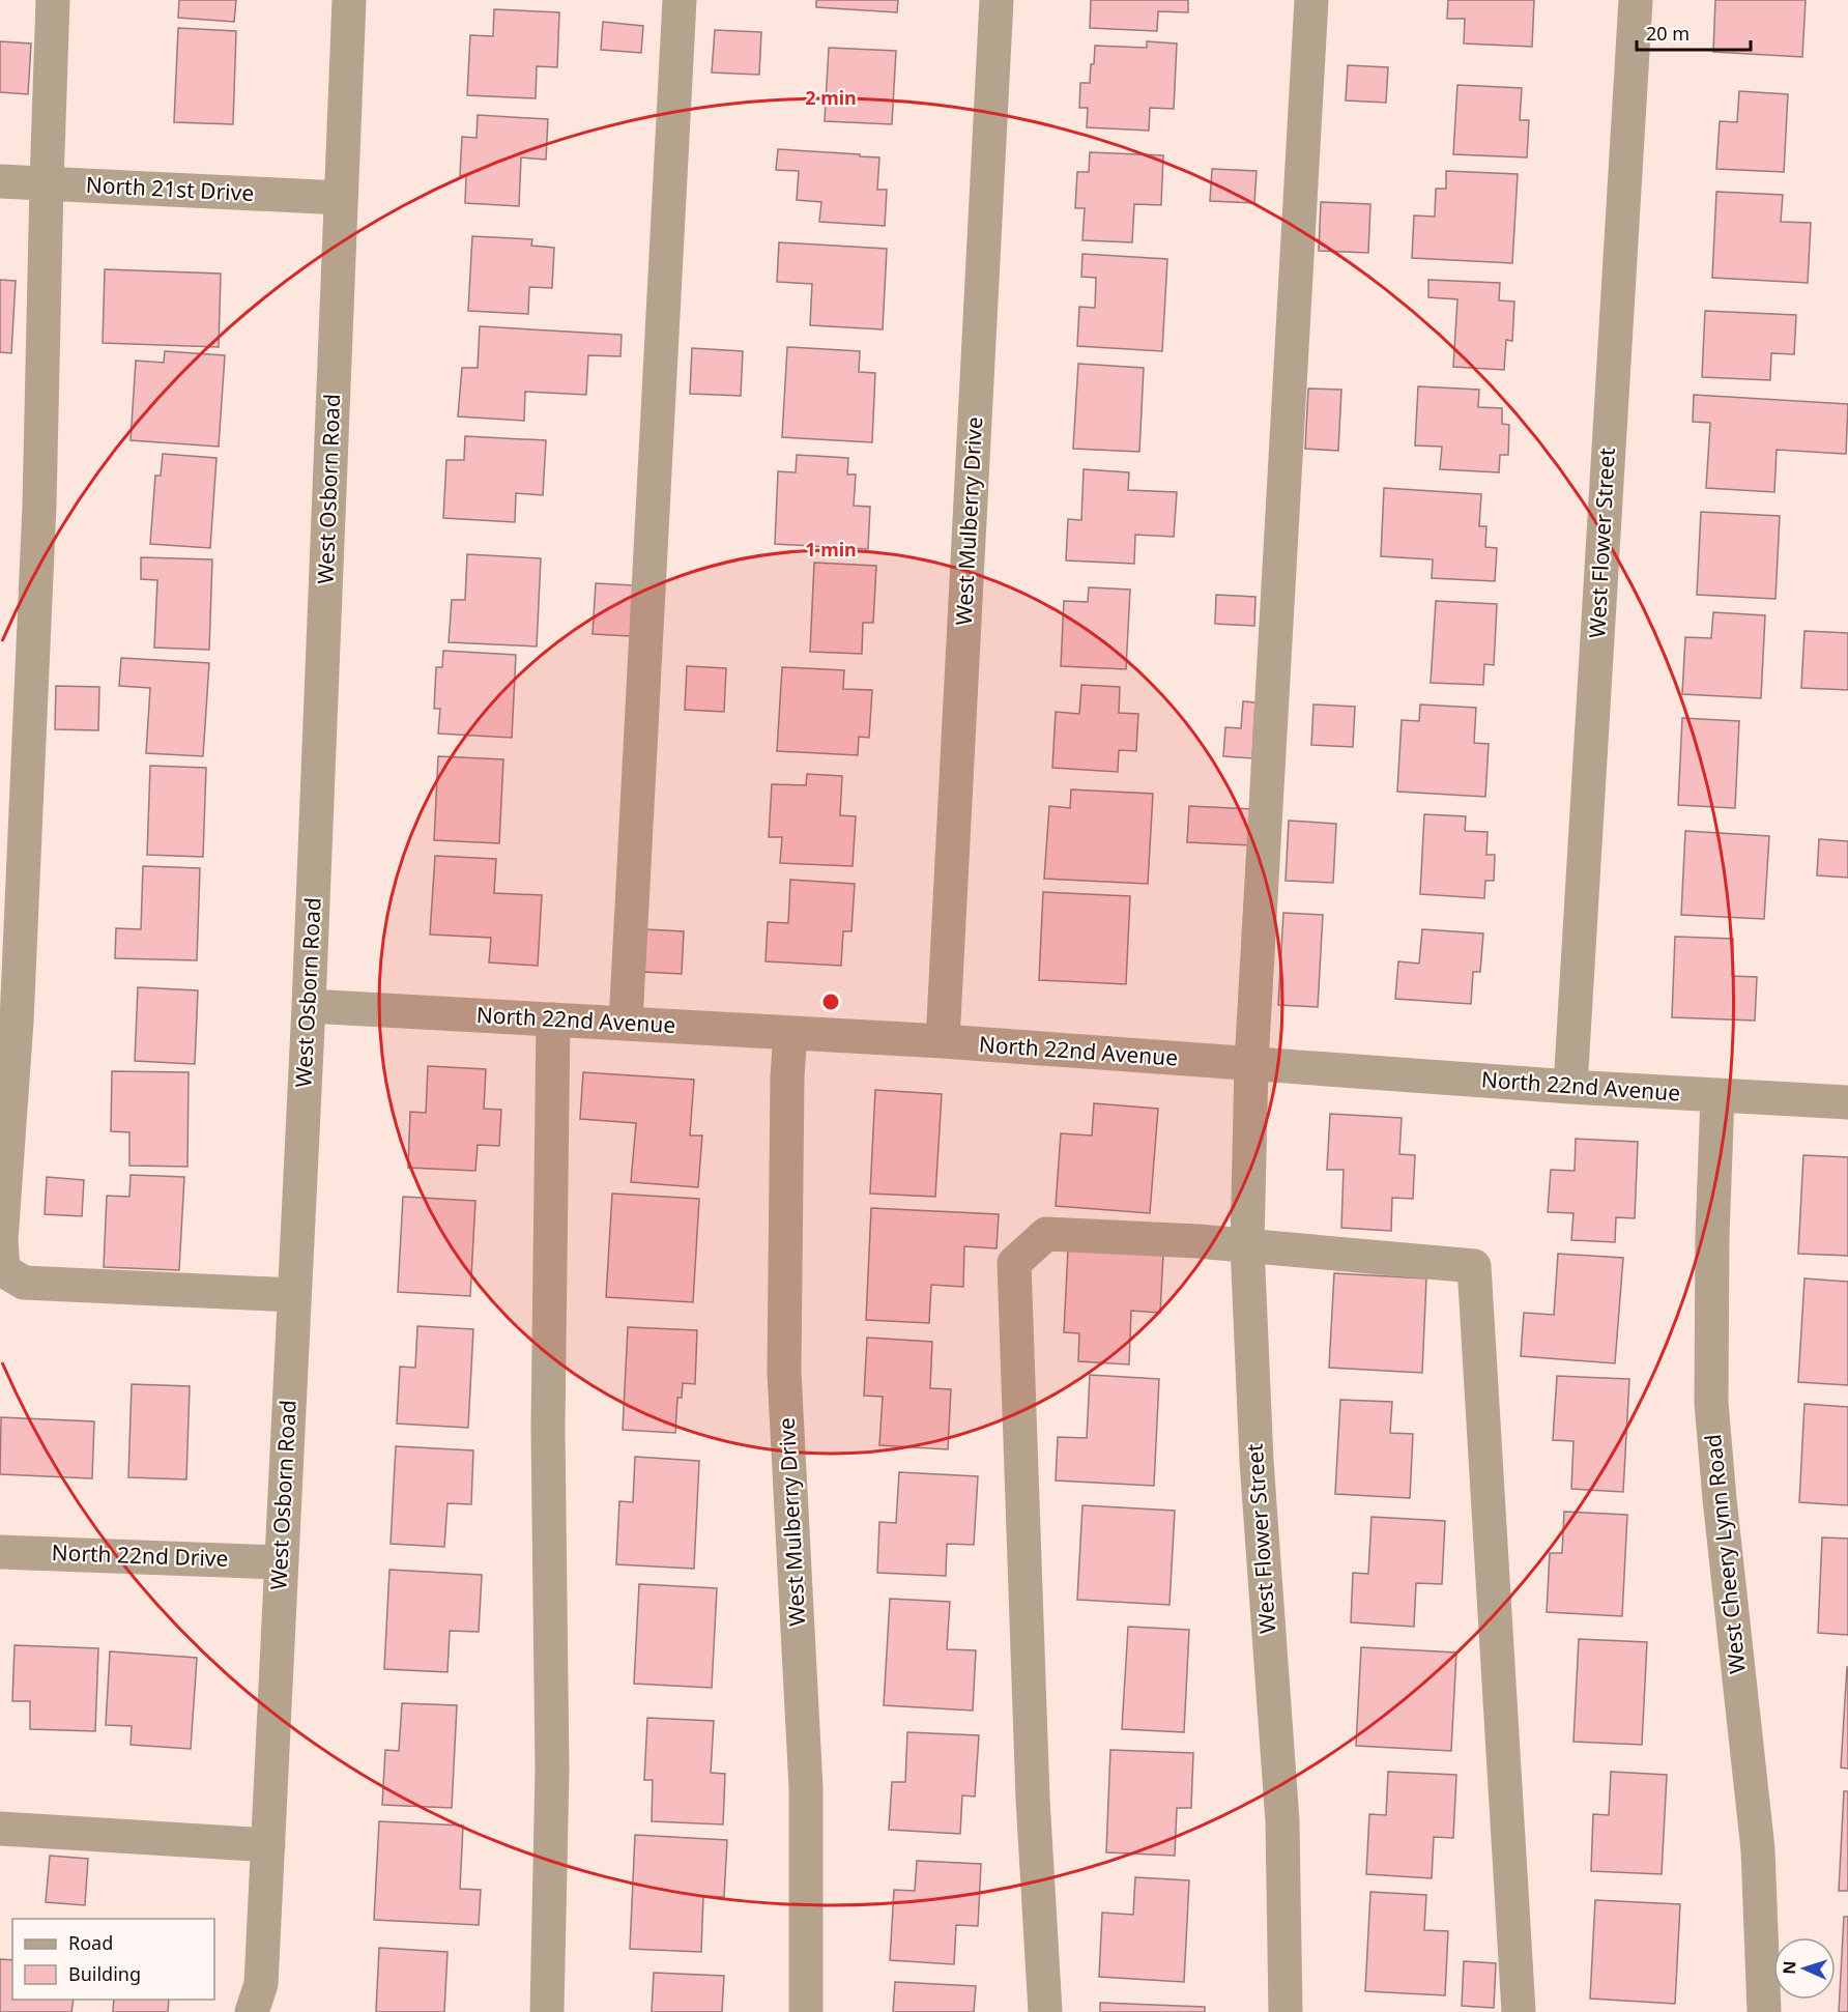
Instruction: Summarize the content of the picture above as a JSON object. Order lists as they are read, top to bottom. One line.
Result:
{"streets":{"street":["North 21st Drive","West Osborn Road","West Mulberry Drive","West Flower Street","North 22nd Avenue","West Cheery Lynn Road","North 22nd Drive"]},"crossings":[["North 21st Drive","West Osborn Road"],["West Osborn Road","North 22nd Avenue"],["West Osborn Road","North 22nd Drive"],["West Mulberry Drive","North 22nd Avenue"],["West Flower Street","North 22nd Avenue"],["North 22nd Avenue","West Cheery Lynn Road"]],"legend":["Road","Building"],"scale_bar":"20 m","north":"left","rings":["2 min","1 min"]}
